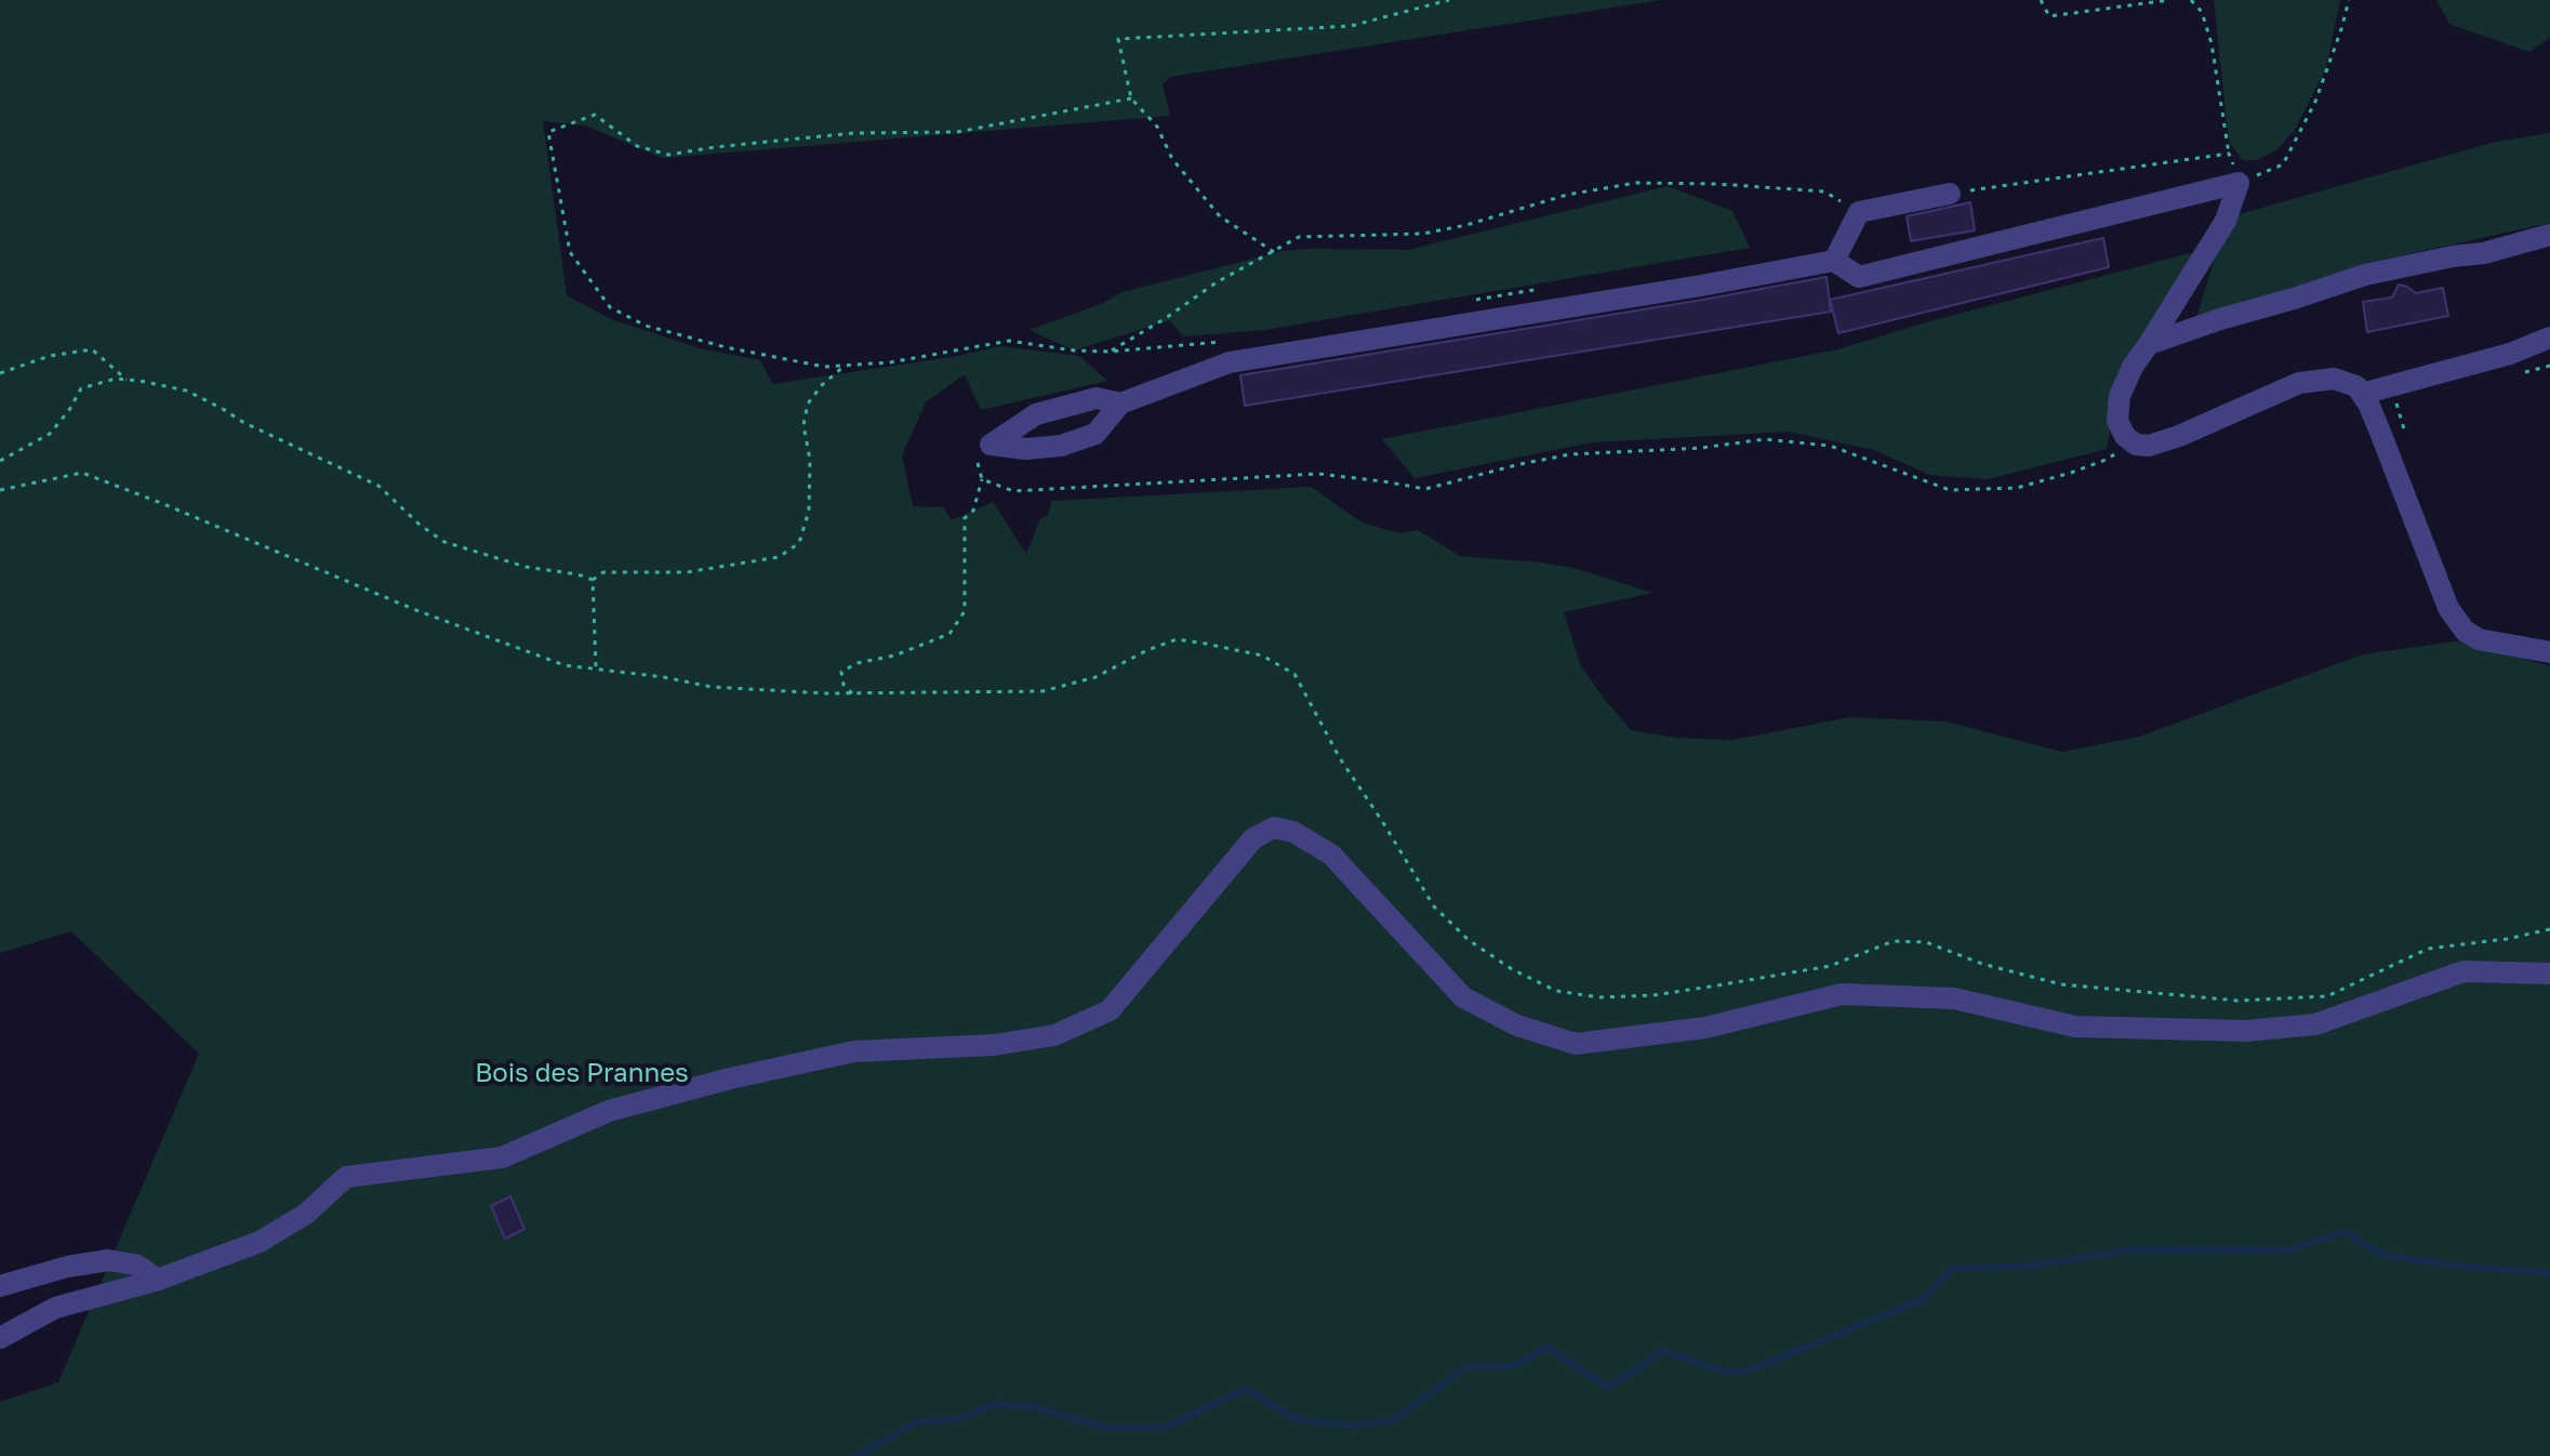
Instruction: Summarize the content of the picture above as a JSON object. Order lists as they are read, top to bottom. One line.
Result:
{"parks":["Bois des Prannes"]}
